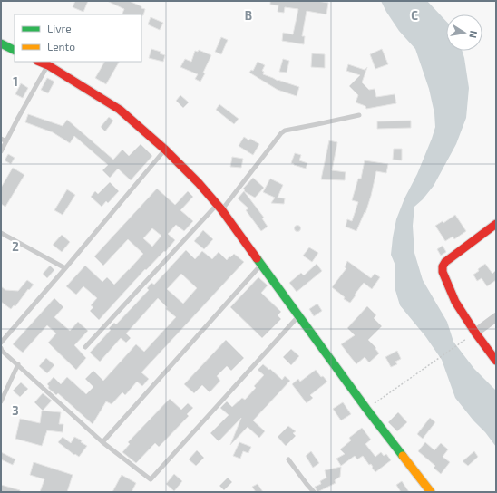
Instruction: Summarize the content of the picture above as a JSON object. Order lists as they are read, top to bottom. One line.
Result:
{"legend":["Livre","Lento"],"north":"right","grid":{"columns":["B","C"],"rows":["1","2","3"]}}
